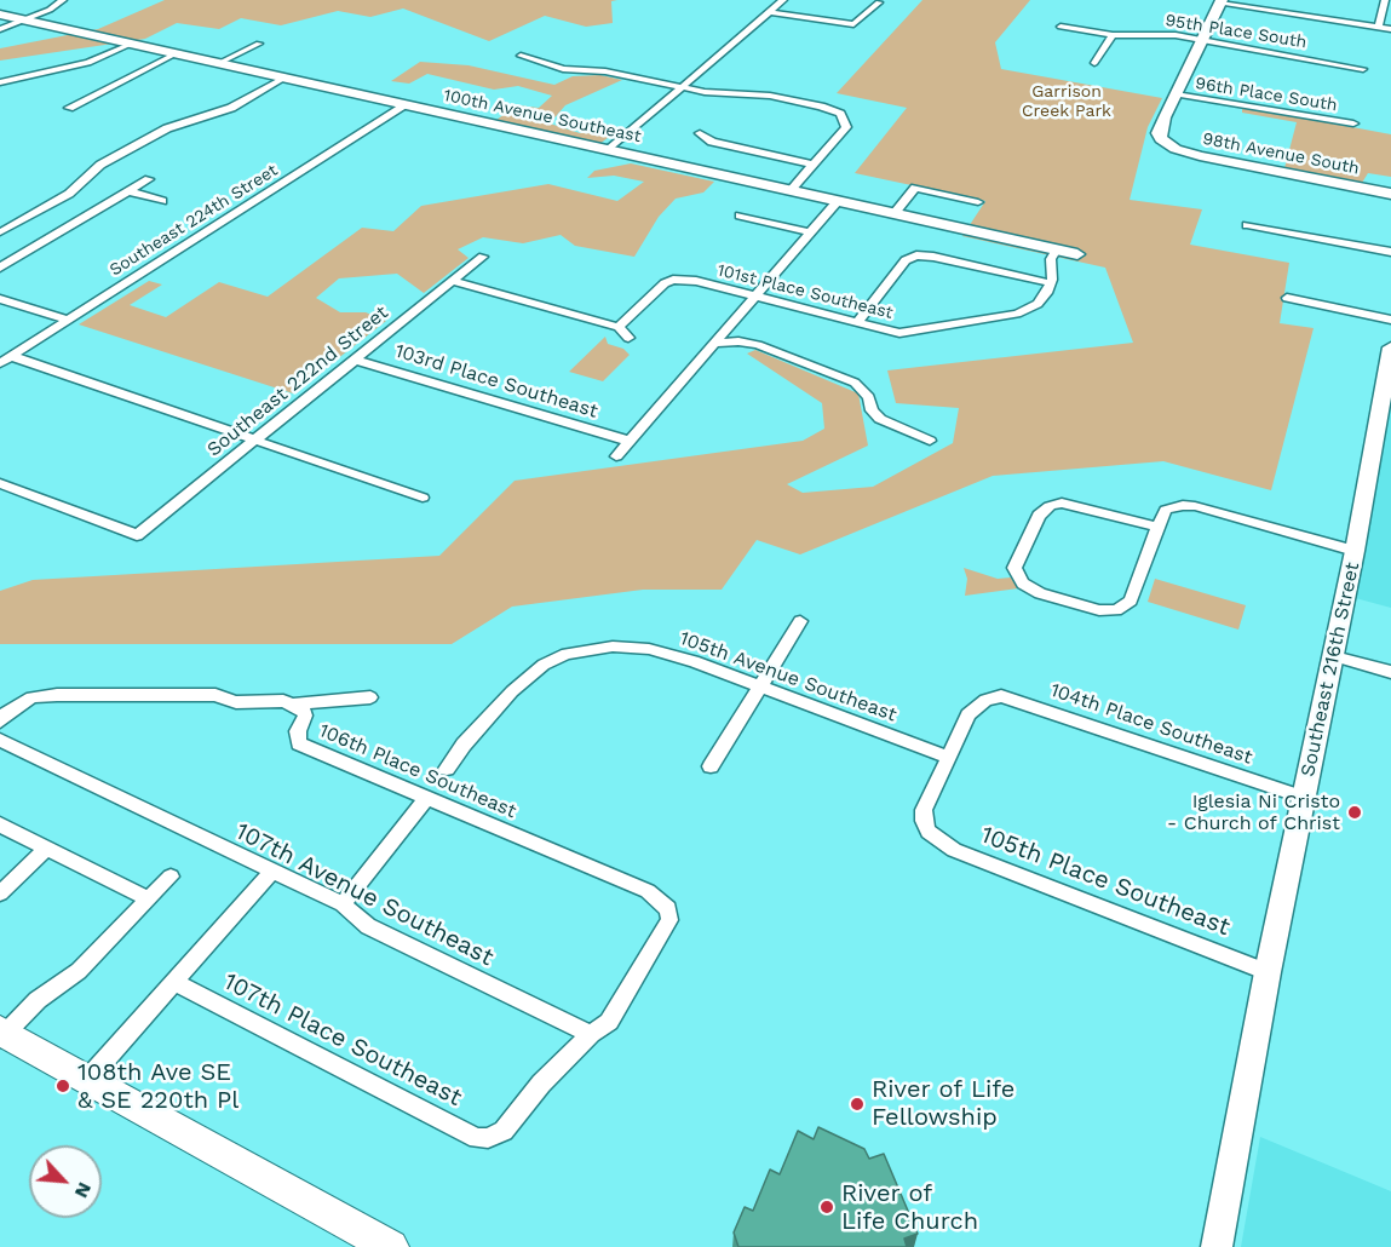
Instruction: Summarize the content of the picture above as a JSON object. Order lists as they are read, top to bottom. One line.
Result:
{"streets":{"street":["95th Place South","96th Place South","100th Avenue Southeast","98th Avenue South","Southeast 224th Street","101st Place Southeast","Southeast 222nd Street","103rd Place Southeast","Southeast 216th Street","105th Avenue Southeast","104th Place Southeast","106th Place Southeast","105th Place Southeast","107th Avenue Southeast","107th Place Southeast"]},"crossings":[["96th Place South","98th Avenue South"],["100th Avenue Southeast","Southeast 224th Street"],["Southeast 222nd Street","103rd Place Southeast"],["Southeast 216th Street","104th Place Southeast"],["Southeast 216th Street","105th Place Southeast"],["105th Avenue Southeast","104th Place Southeast"],["105th Avenue Southeast","105th Place Southeast"],["104th Place Southeast","105th Place Southeast"],["106th Place Southeast","107th Avenue Southeast"],["106th Place Southeast","107th Place Southeast"],["107th Avenue Southeast","107th Place Southeast"]],"parks":["Garrison Creek Park"],"places":["Iglesia Ni Cristo - Church of Christ","108th Ave SE & SE 220th Pl","River of Life Fellowship","River of Life Church"],"north":"bottom right"}
